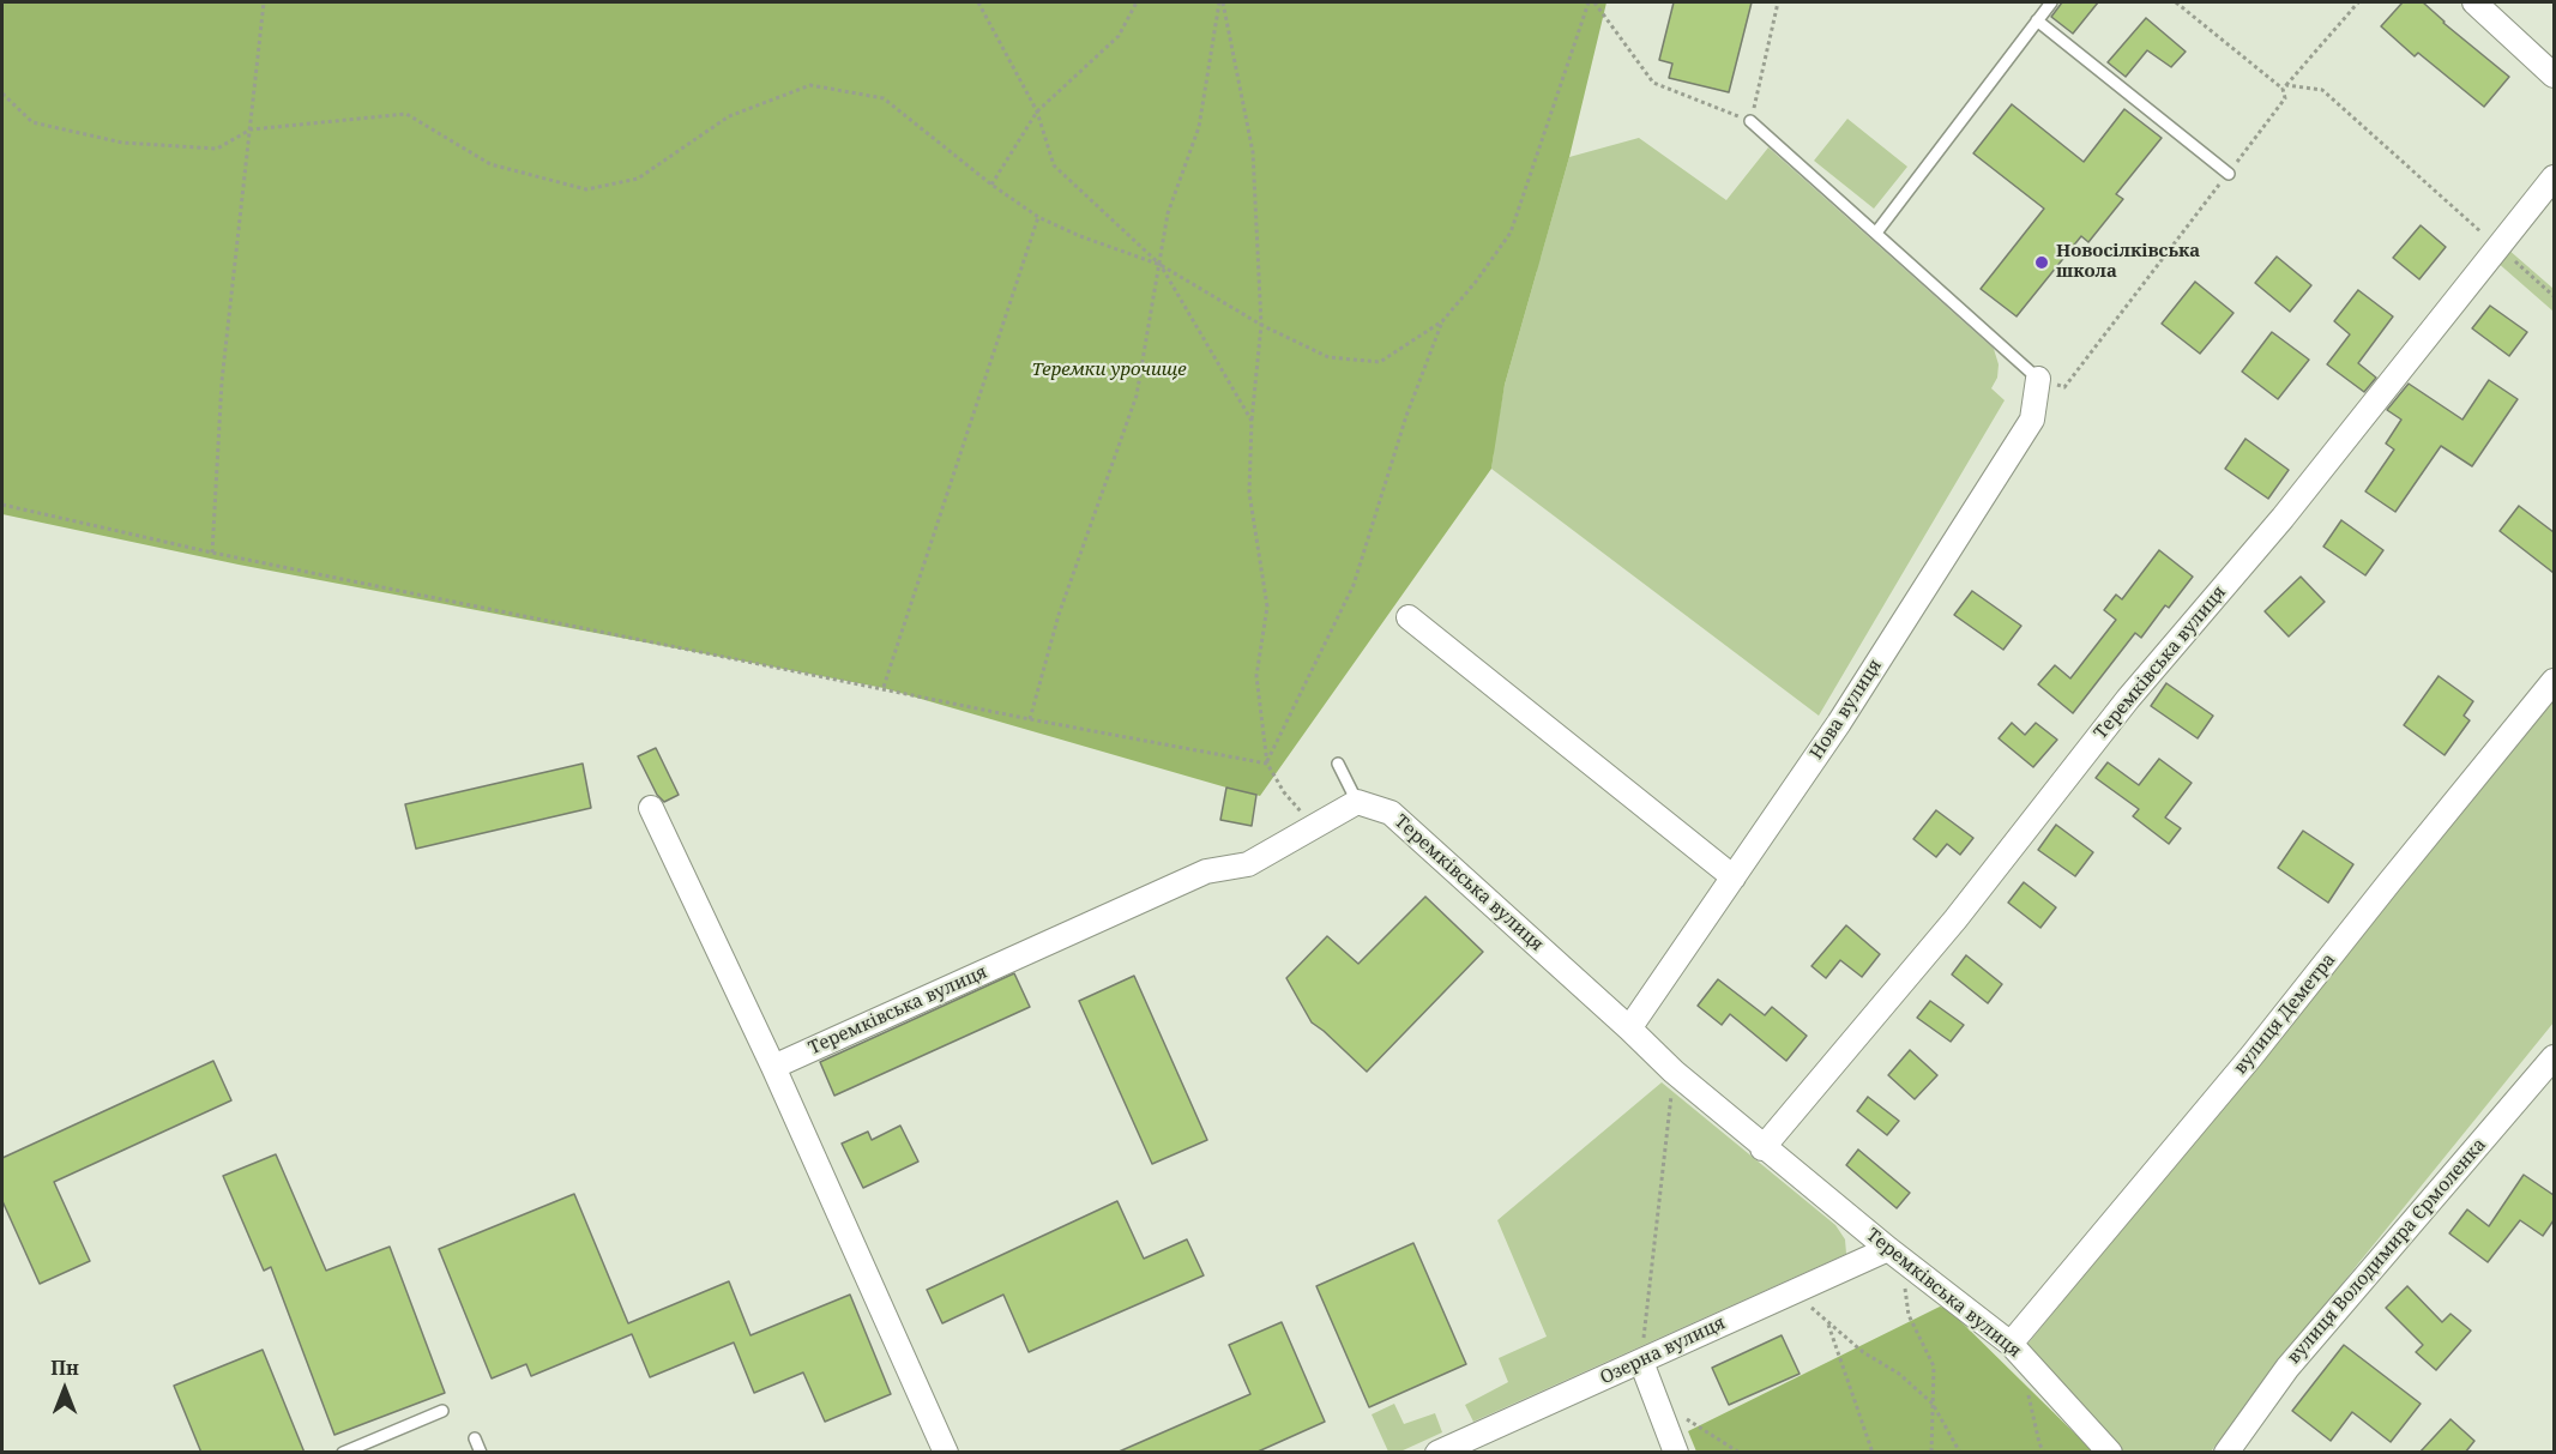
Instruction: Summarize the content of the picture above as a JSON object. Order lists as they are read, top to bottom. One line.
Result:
{"streets":{"street":["Теремківська вулиця","Нова вулиця","вулиця Деметра","вулиця Володимира Єрмоленка","Озерна вулиця"]},"crossings":[["Теремківська вулиця","Нова вулиця"],["Теремківська вулиця","вулиця Деметра"],["Теремківська вулиця","Озерна вулиця"]],"parks":["Теремки урочище"],"places":["Новосілківська школа"],"north":"top"}
